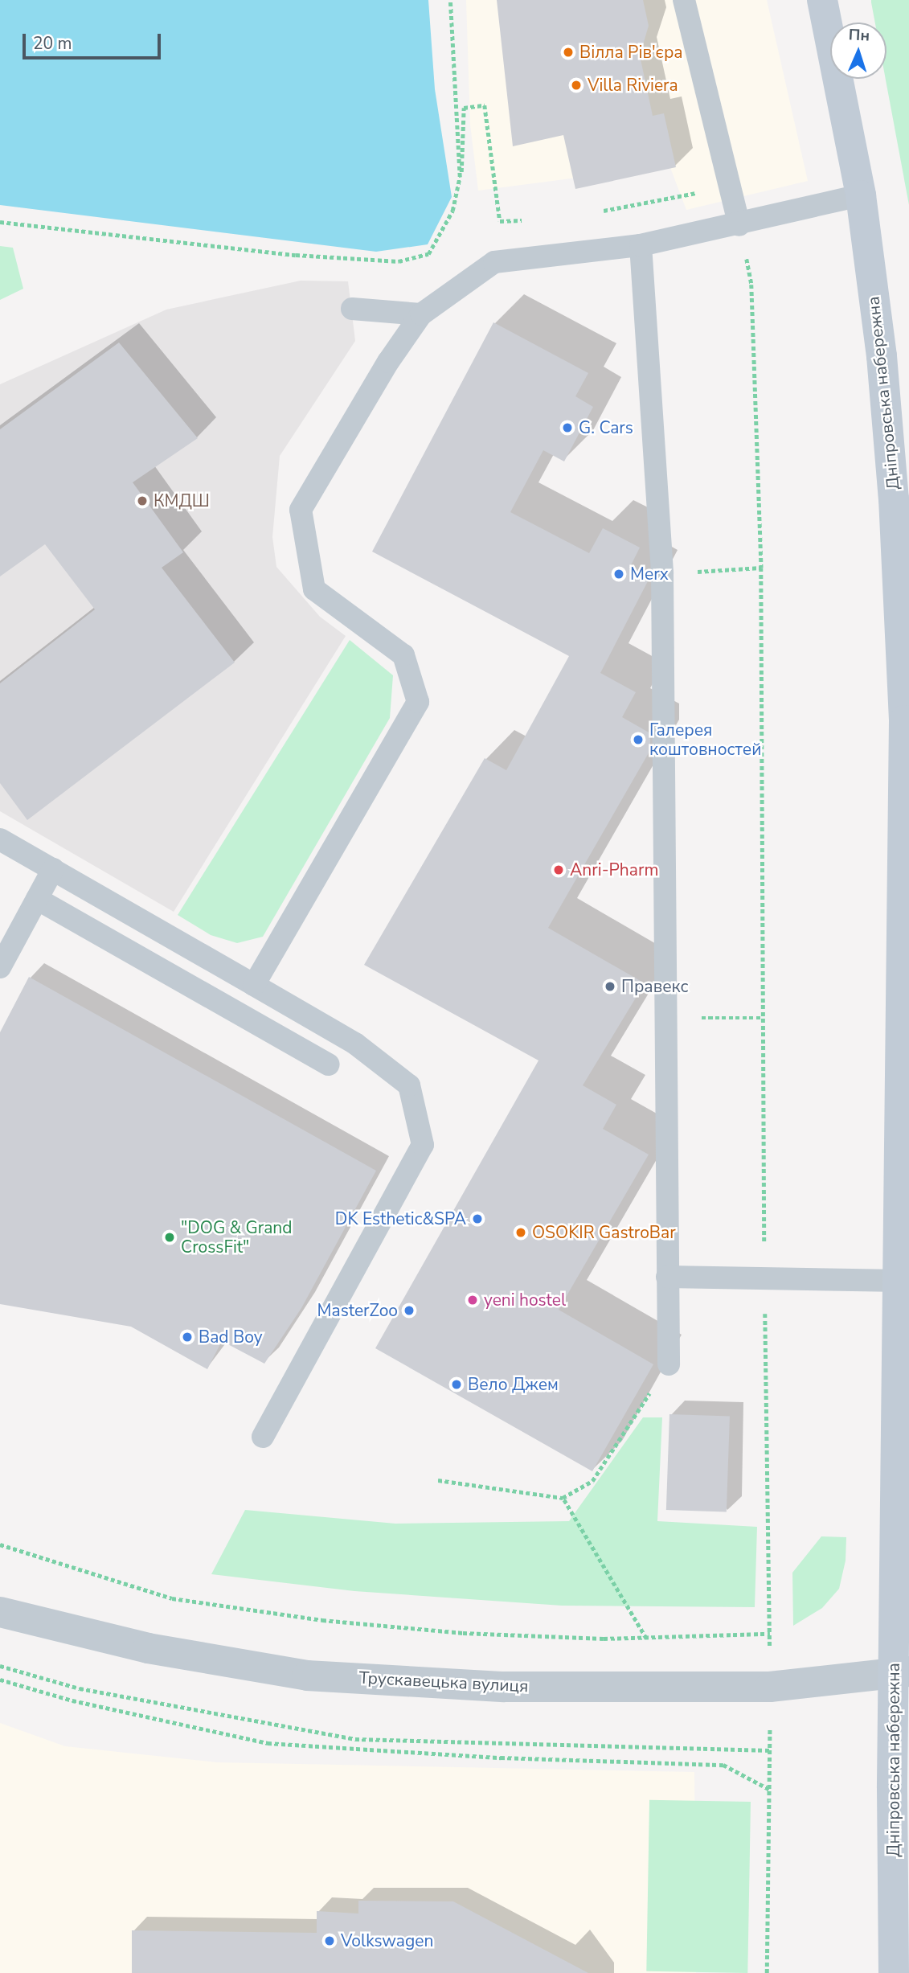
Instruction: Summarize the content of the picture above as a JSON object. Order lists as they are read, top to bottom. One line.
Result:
{"streets":{"main road":["Дніпровська набережна"],"street":["Трускавецька вулиця"]},"crossings":[["Дніпровська набережна","Трускавецька вулиця"]],"places":["Вілла Рів'єра","Villa Riviera","G. Cars","КМДШ","Merx","Галерея коштовностей","Anri-Pharm","Правекс","DK Esthetic&SPA","OSOKIR GastroBar","\"DOG & Grand CrossFit\"","yeni hostel","MasterZoo","Bad Boy","Вело Джем","Volkswagen"],"scale_bar":"20 m","north":"top"}
